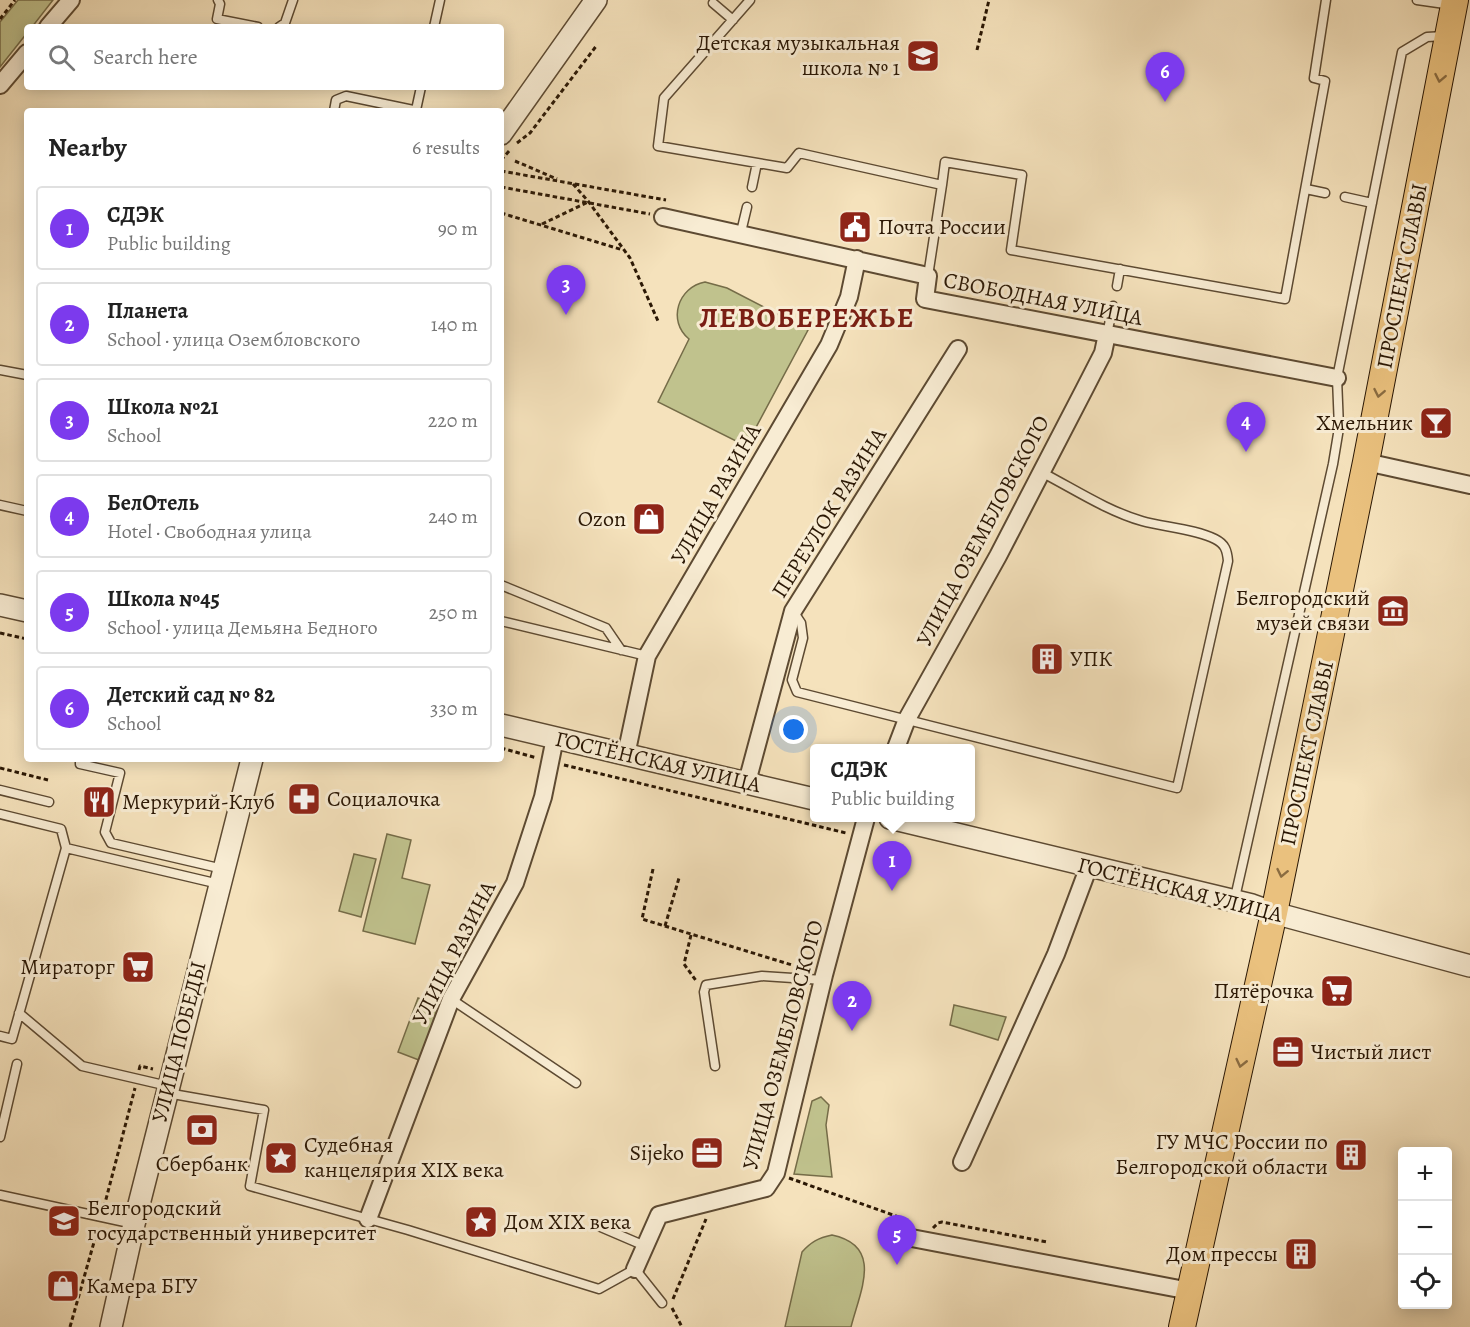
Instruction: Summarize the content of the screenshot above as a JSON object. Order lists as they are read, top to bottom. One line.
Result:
{"streets":{"main road":["ПРОСПЕКТ СЛАВЫ"],"street":["СВОБОДНАЯ УЛИЦА","УЛИЦА РАЗИНА","ПЕРЕУЛОК РАЗИНА","УЛИЦА ОЗЕМБЛОВСКОГО","ГОСТЁНСКАЯ УЛИЦА","УЛИЦА ПОБЕДЫ"]},"crossings":[["ПРОСПЕКТ СЛАВЫ","ГОСТЁНСКАЯ УЛИЦА"],["СВОБОДНАЯ УЛИЦА","УЛИЦА РАЗИНА"],["СВОБОДНАЯ УЛИЦА","УЛИЦА ОЗЕМБЛОВСКОГО"],["УЛИЦА РАЗИНА","ГОСТЁНСКАЯ УЛИЦА"],["ПЕРЕУЛОК РАЗИНА","ГОСТЁНСКАЯ УЛИЦА"]],"one_way":["ПРОСПЕКТ СЛАВЫ"],"districts":["ЛЕВОБЕРЕЖЬЕ"],"places":{"school or university":["Детская музыкальная школа № 1","Белгородский государственный университет"],"public building":["Почта России"],"bar":["Хмельник"],"shop":["Ozon","Камера БГУ"],"museum":["Белгородский музей связи"],"building":["УПК","ГУ МЧС России по Белгородской области","Дом прессы"],"pharmacy":["Социалочка"],"restaurant":["Меркурий-Клуб"],"supermarket":["Мираторг","Пятёрочка"],"office":["Чистый лист","Sijeko"],"bank":["Сбербанк"],"place":["Судебная канцелярия XIX века","Дом XIX века"]},"page":{"search":"Search here","pins":["6","3","4","1","2","5"],"heading":["Nearby","6 results"],"list":[{"mark":"1","name":"СДЭК","note":"Public building","value":"90 m"},{"mark":"2","name":"Планета","note":"School · улица Озембловского","value":"140 m"},{"mark":"3","name":"Школа №21","note":"School","value":"220 m"},{"mark":"4","name":"БелОтель","note":"Hotel · Свободная улица","value":"240 m"},{"mark":"5","name":"Школа №45","note":"School · улица Демьяна Бедного","value":"250 m"},{"mark":"6","name":"Детский сад № 82","note":"School","value":"330 m"}],"popup":["СДЭК","Public building"],"map_buttons":["+","−"]}}
